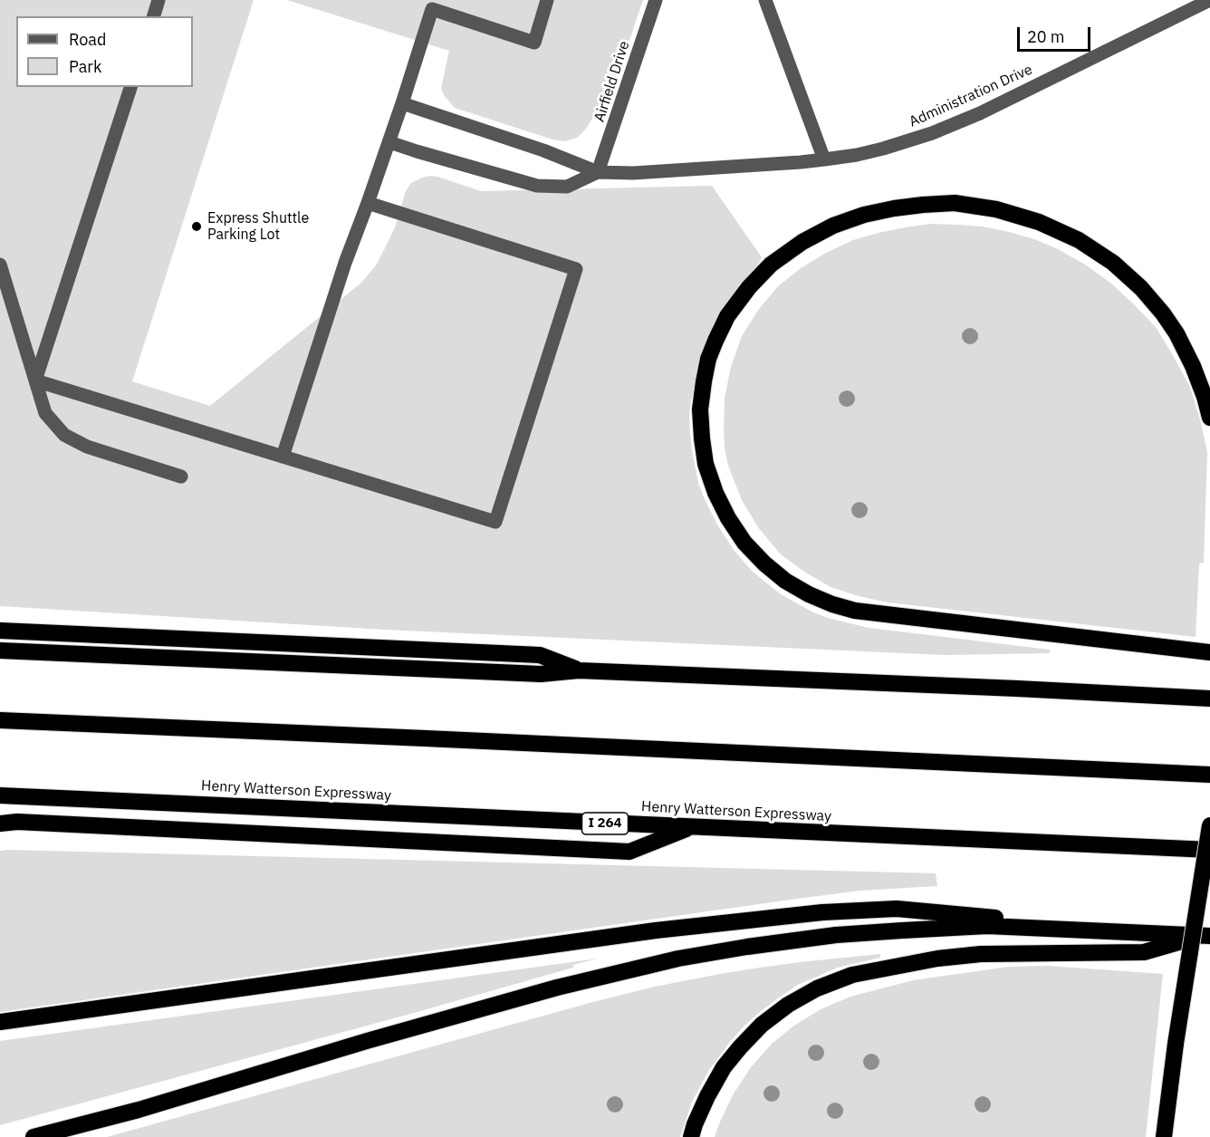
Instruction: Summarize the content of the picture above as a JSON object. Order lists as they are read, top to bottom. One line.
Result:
{"streets":{"highway":["Henry Watterson Expressway","I 264"],"lane":["Airfield Drive","Administration Drive"]},"crossings":[["Airfield Drive","Administration Drive"]],"places":["Express Shuttle Parking Lot"],"legend":["Road","Park"],"scale_bar":"20 m"}
